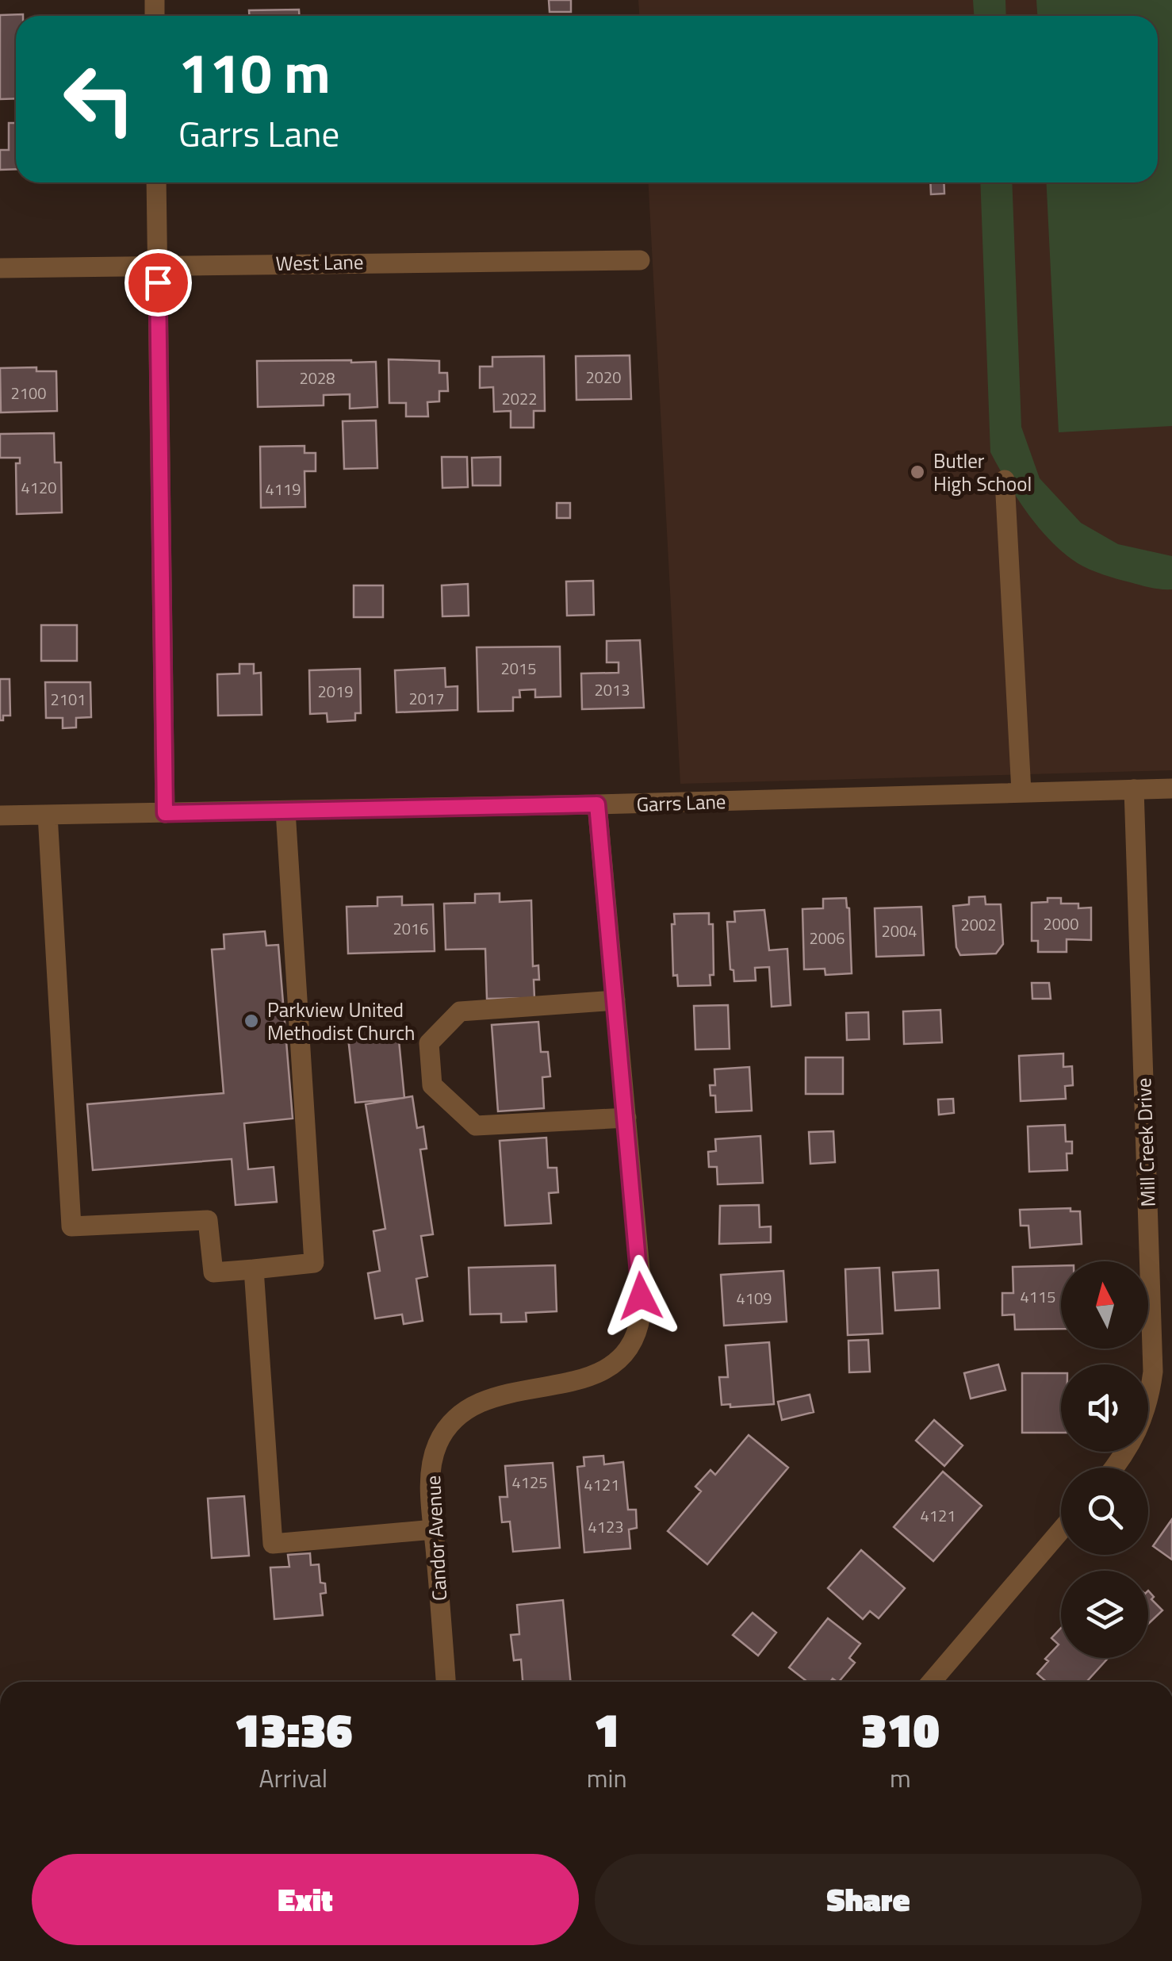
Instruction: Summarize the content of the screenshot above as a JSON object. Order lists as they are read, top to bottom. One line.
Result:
{"streets":{"street":["West Lane","Garrs Lane","Mill Creek Drive","Candor Avenue"]},"crossings":[["Garrs Lane","Mill Creek Drive"],["Garrs Lane","Candor Avenue"]],"places":["Butler High School","Parkview United Methodist Church"],"house_numbers":["2020","2028","2100","2022","4120","4119","2015","2013","2019","2017","2101","2000","2002","2016","2004","2006","4115","4109","4125","4121","4121","4123"],"north":"top","page":{"turn":["110 m","Garrs Lane"],"eta":["13:36","Arrival","1","min","310","m"],"buttons":["Exit","Share"]}}
